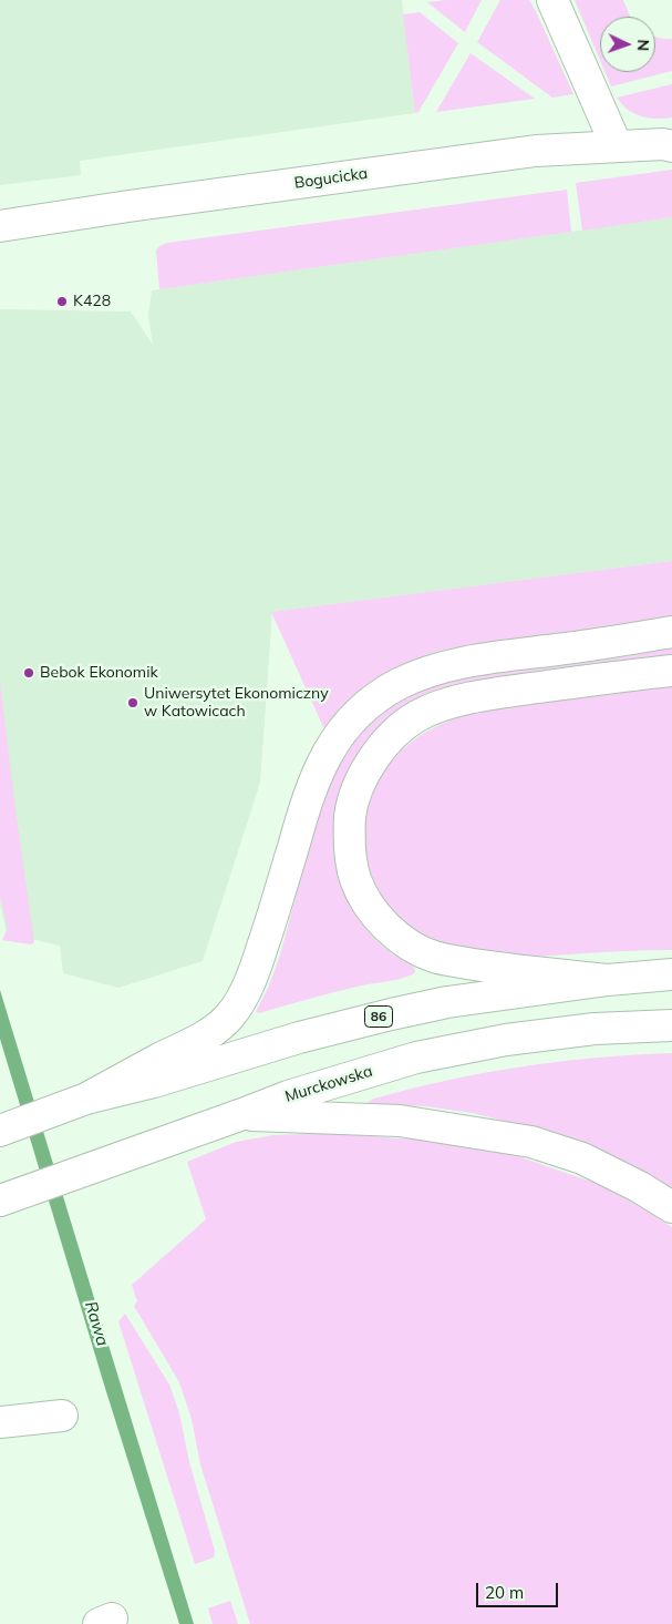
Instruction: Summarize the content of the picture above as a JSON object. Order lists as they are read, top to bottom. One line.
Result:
{"streets":{"main road":["Bogucicka","86","Murckowska"]},"water":["Rawa"],"places":["K428","Bebok Ekonomik","Uniwersytet Ekonomiczny w Katowicach"],"scale_bar":"20 m","north":"right"}
